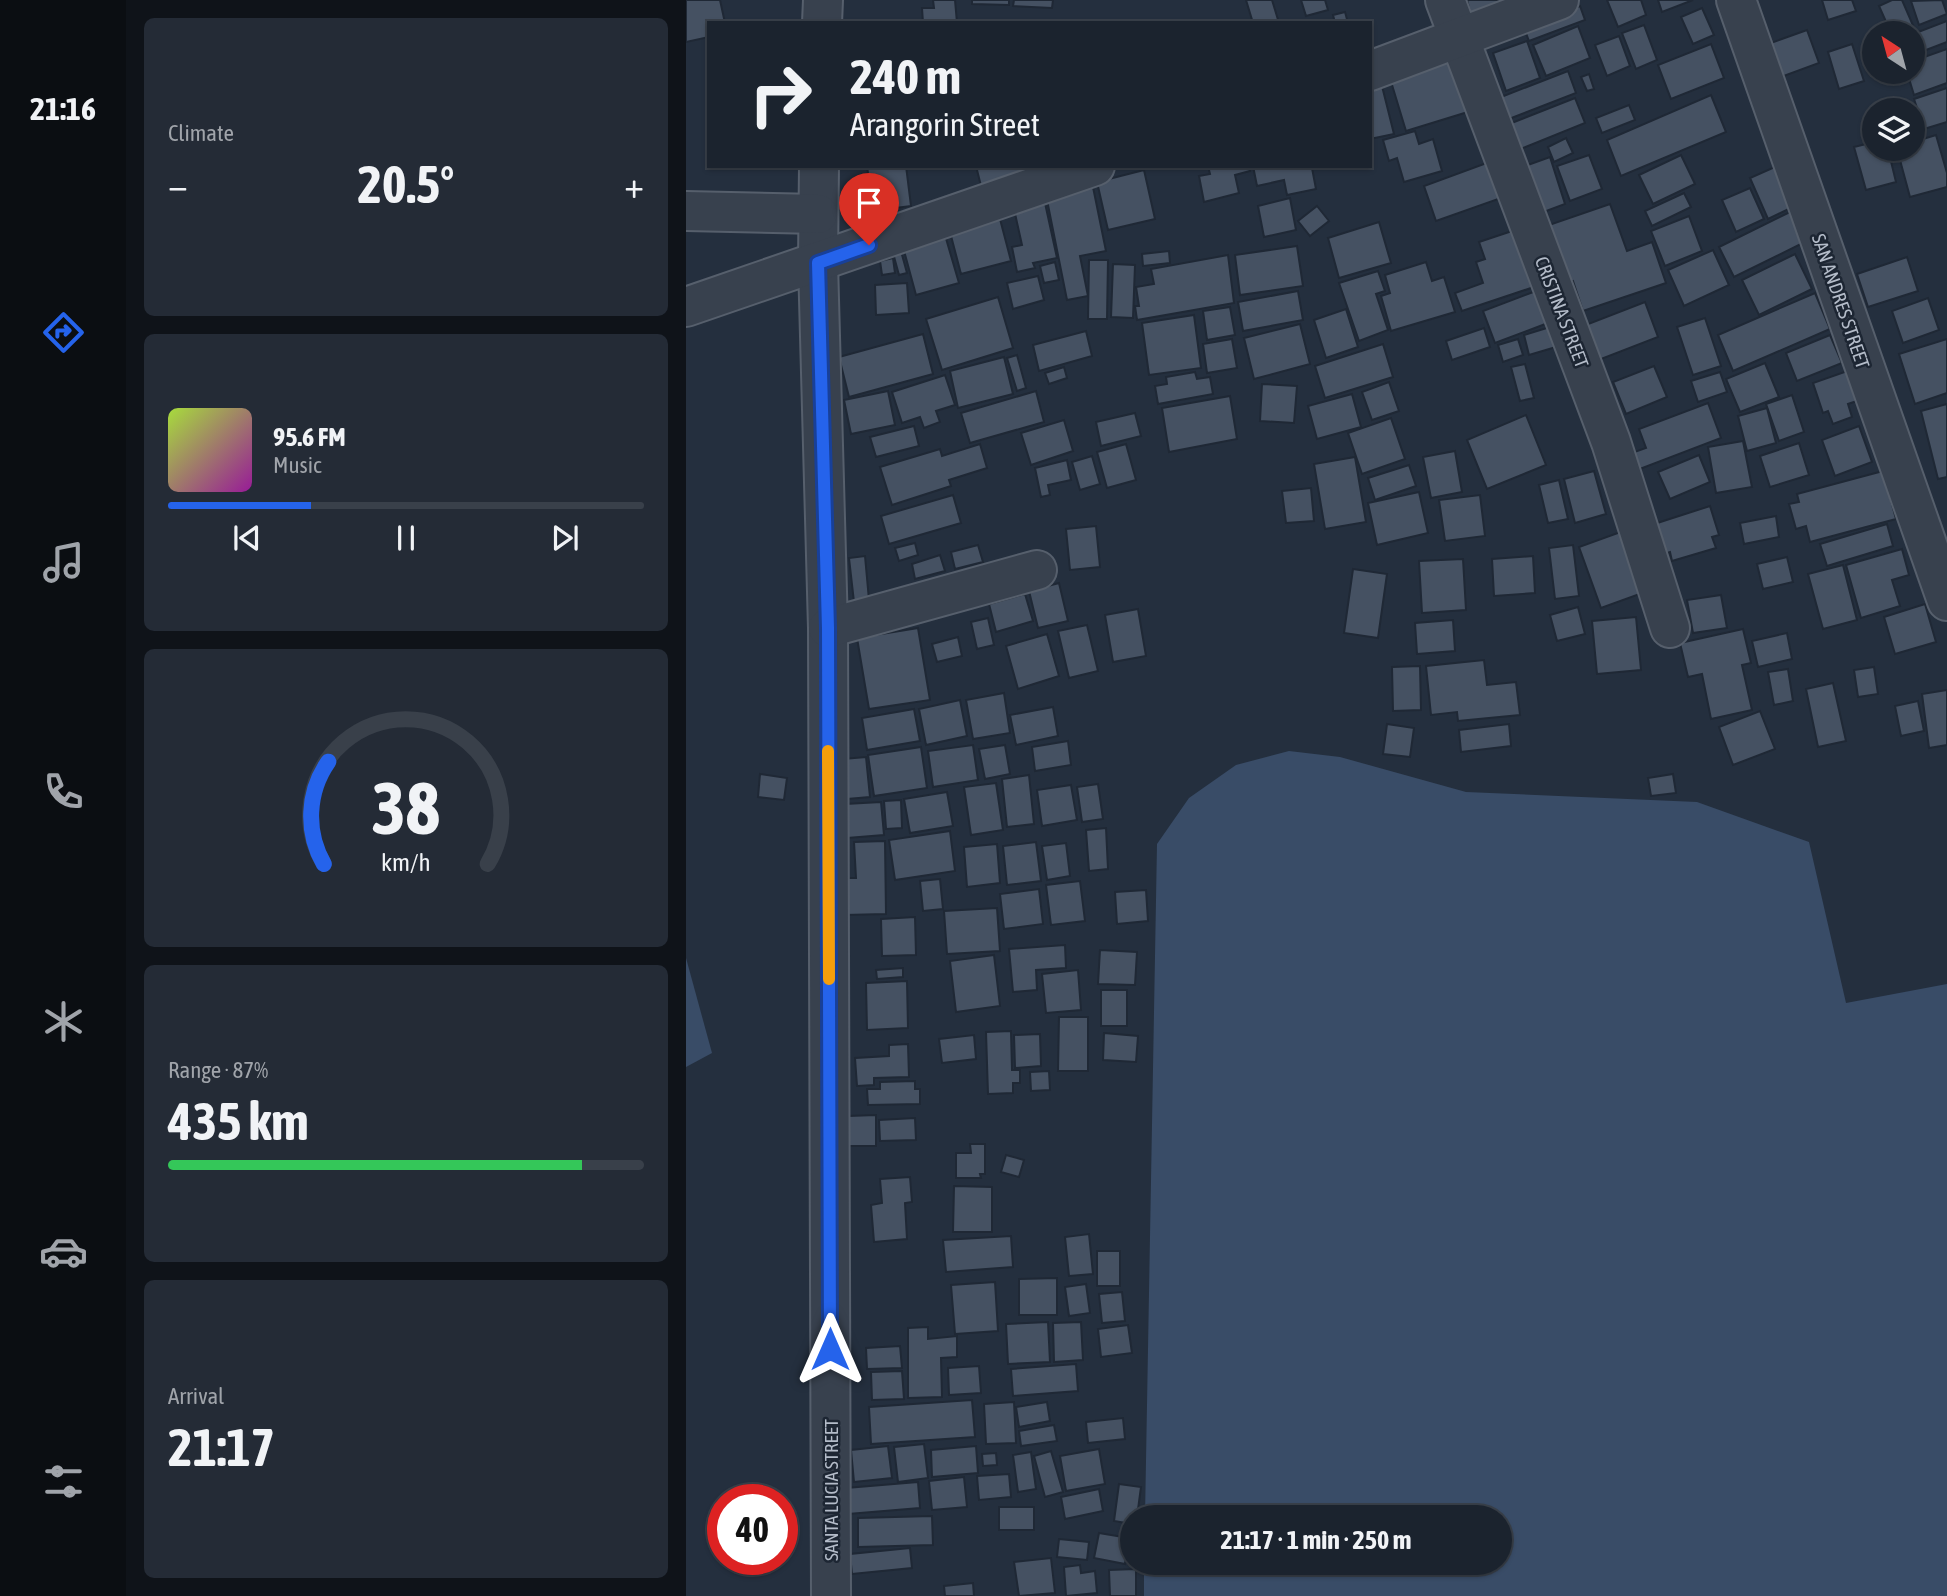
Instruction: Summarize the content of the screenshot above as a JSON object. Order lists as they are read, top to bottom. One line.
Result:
{"streets":{"street":["SAN ANDRES STREET","CRISTINA STREET","SANTA LUCIA STREET"]},"north":"top left","page":{"tabs":"21:16","tile":["Climate",["Range · 87%","435 km"],["Arrival","21:17"]],"turn":["240 m","Arangorin Street"],"heat":["−","20.5°","+"],"song":["95.6 FM","Music"],"limit":"40","trip":"21:17 · 1 min · 250 m","gauge":["38","km/h"]}}
